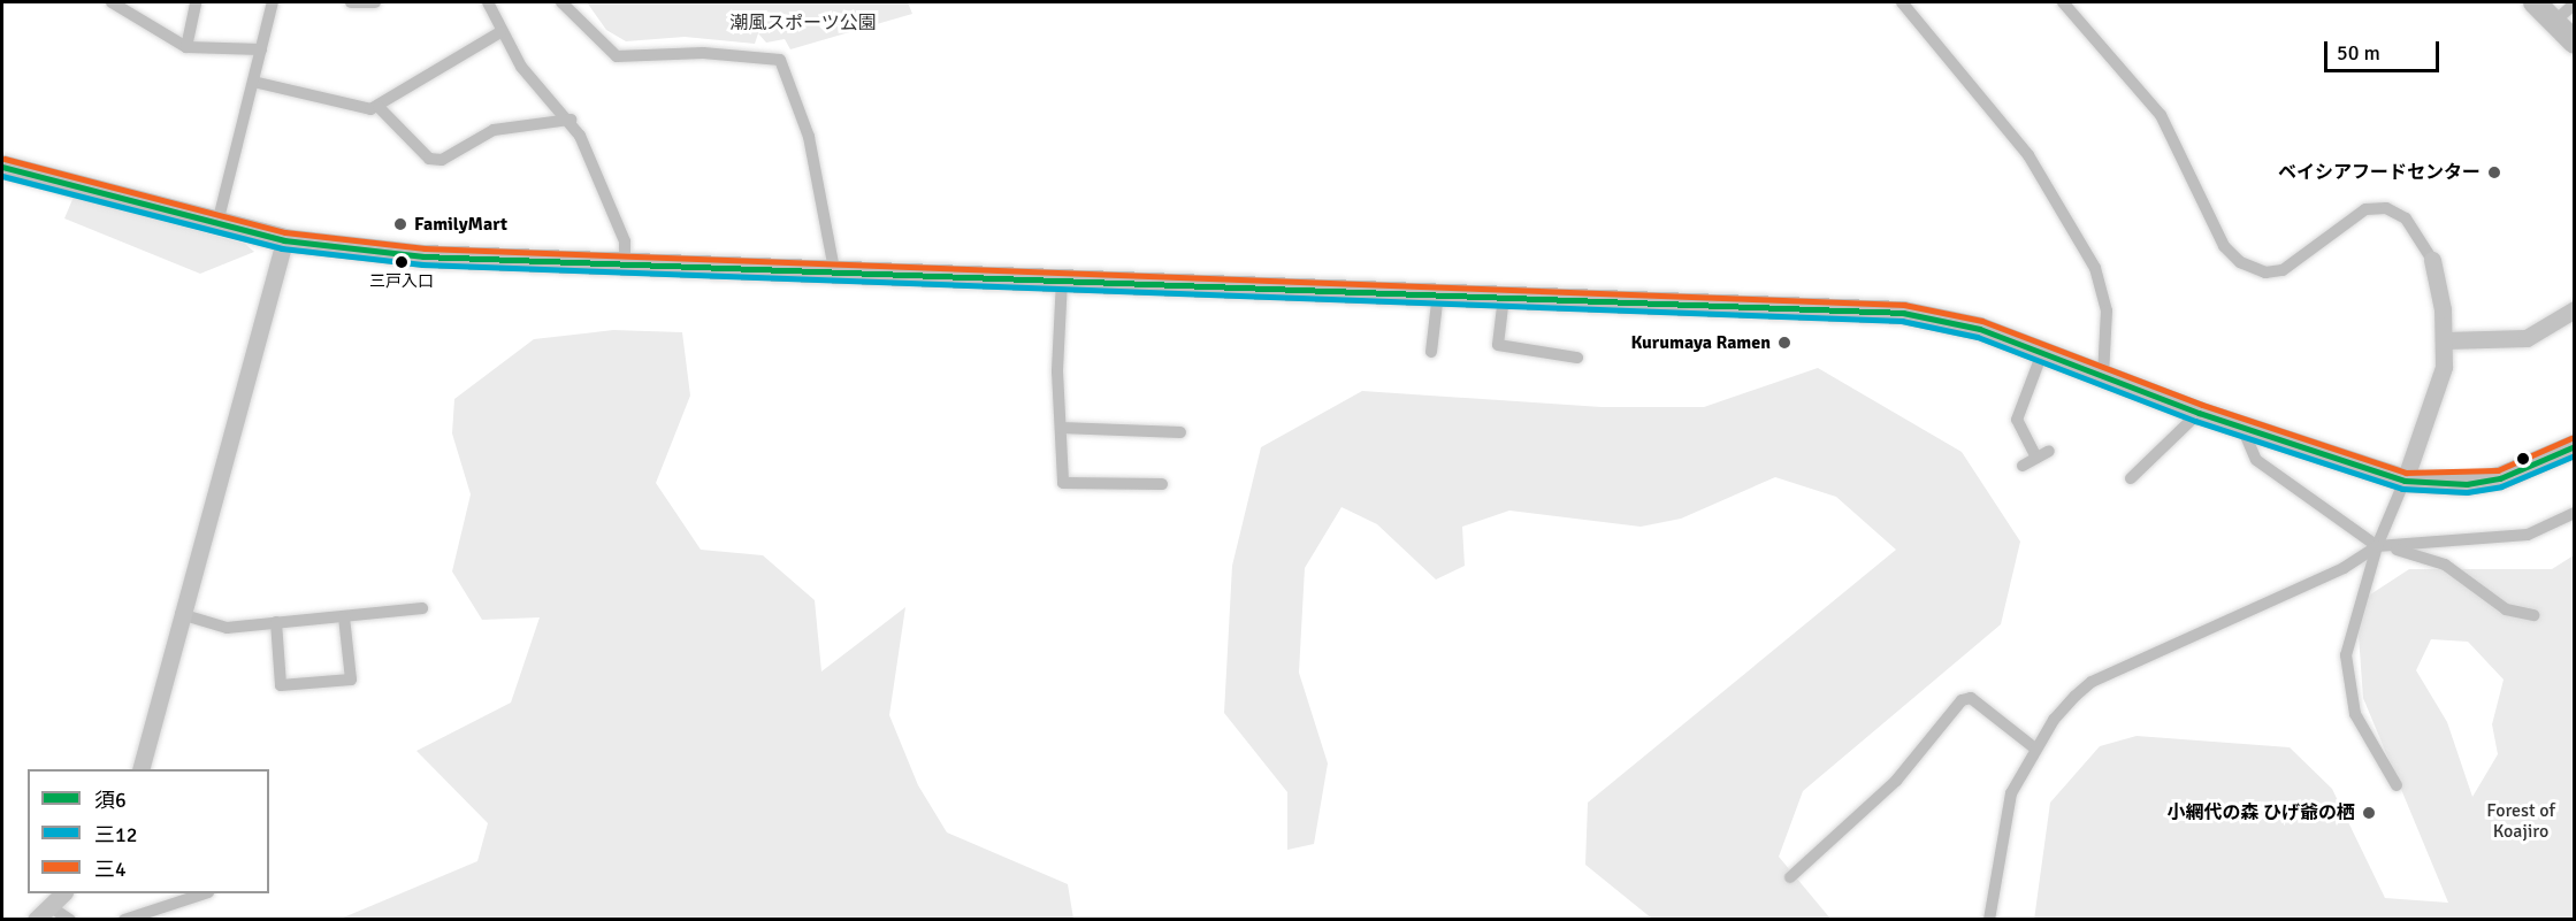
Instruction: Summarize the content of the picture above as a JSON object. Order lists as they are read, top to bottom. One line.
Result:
{"parks":["潮風スポーツ公園","Forest of Koajiro"],"places":["ベイシアフードセンター","FamilyMart","三戸入口","Kurumaya Ramen","小網代の森 ひげ爺の栖"],"lines":["transit line 三4","transit line 須6","transit line 三12"],"legend":["須6","三12","三4"],"scale_bar":"50 m"}
